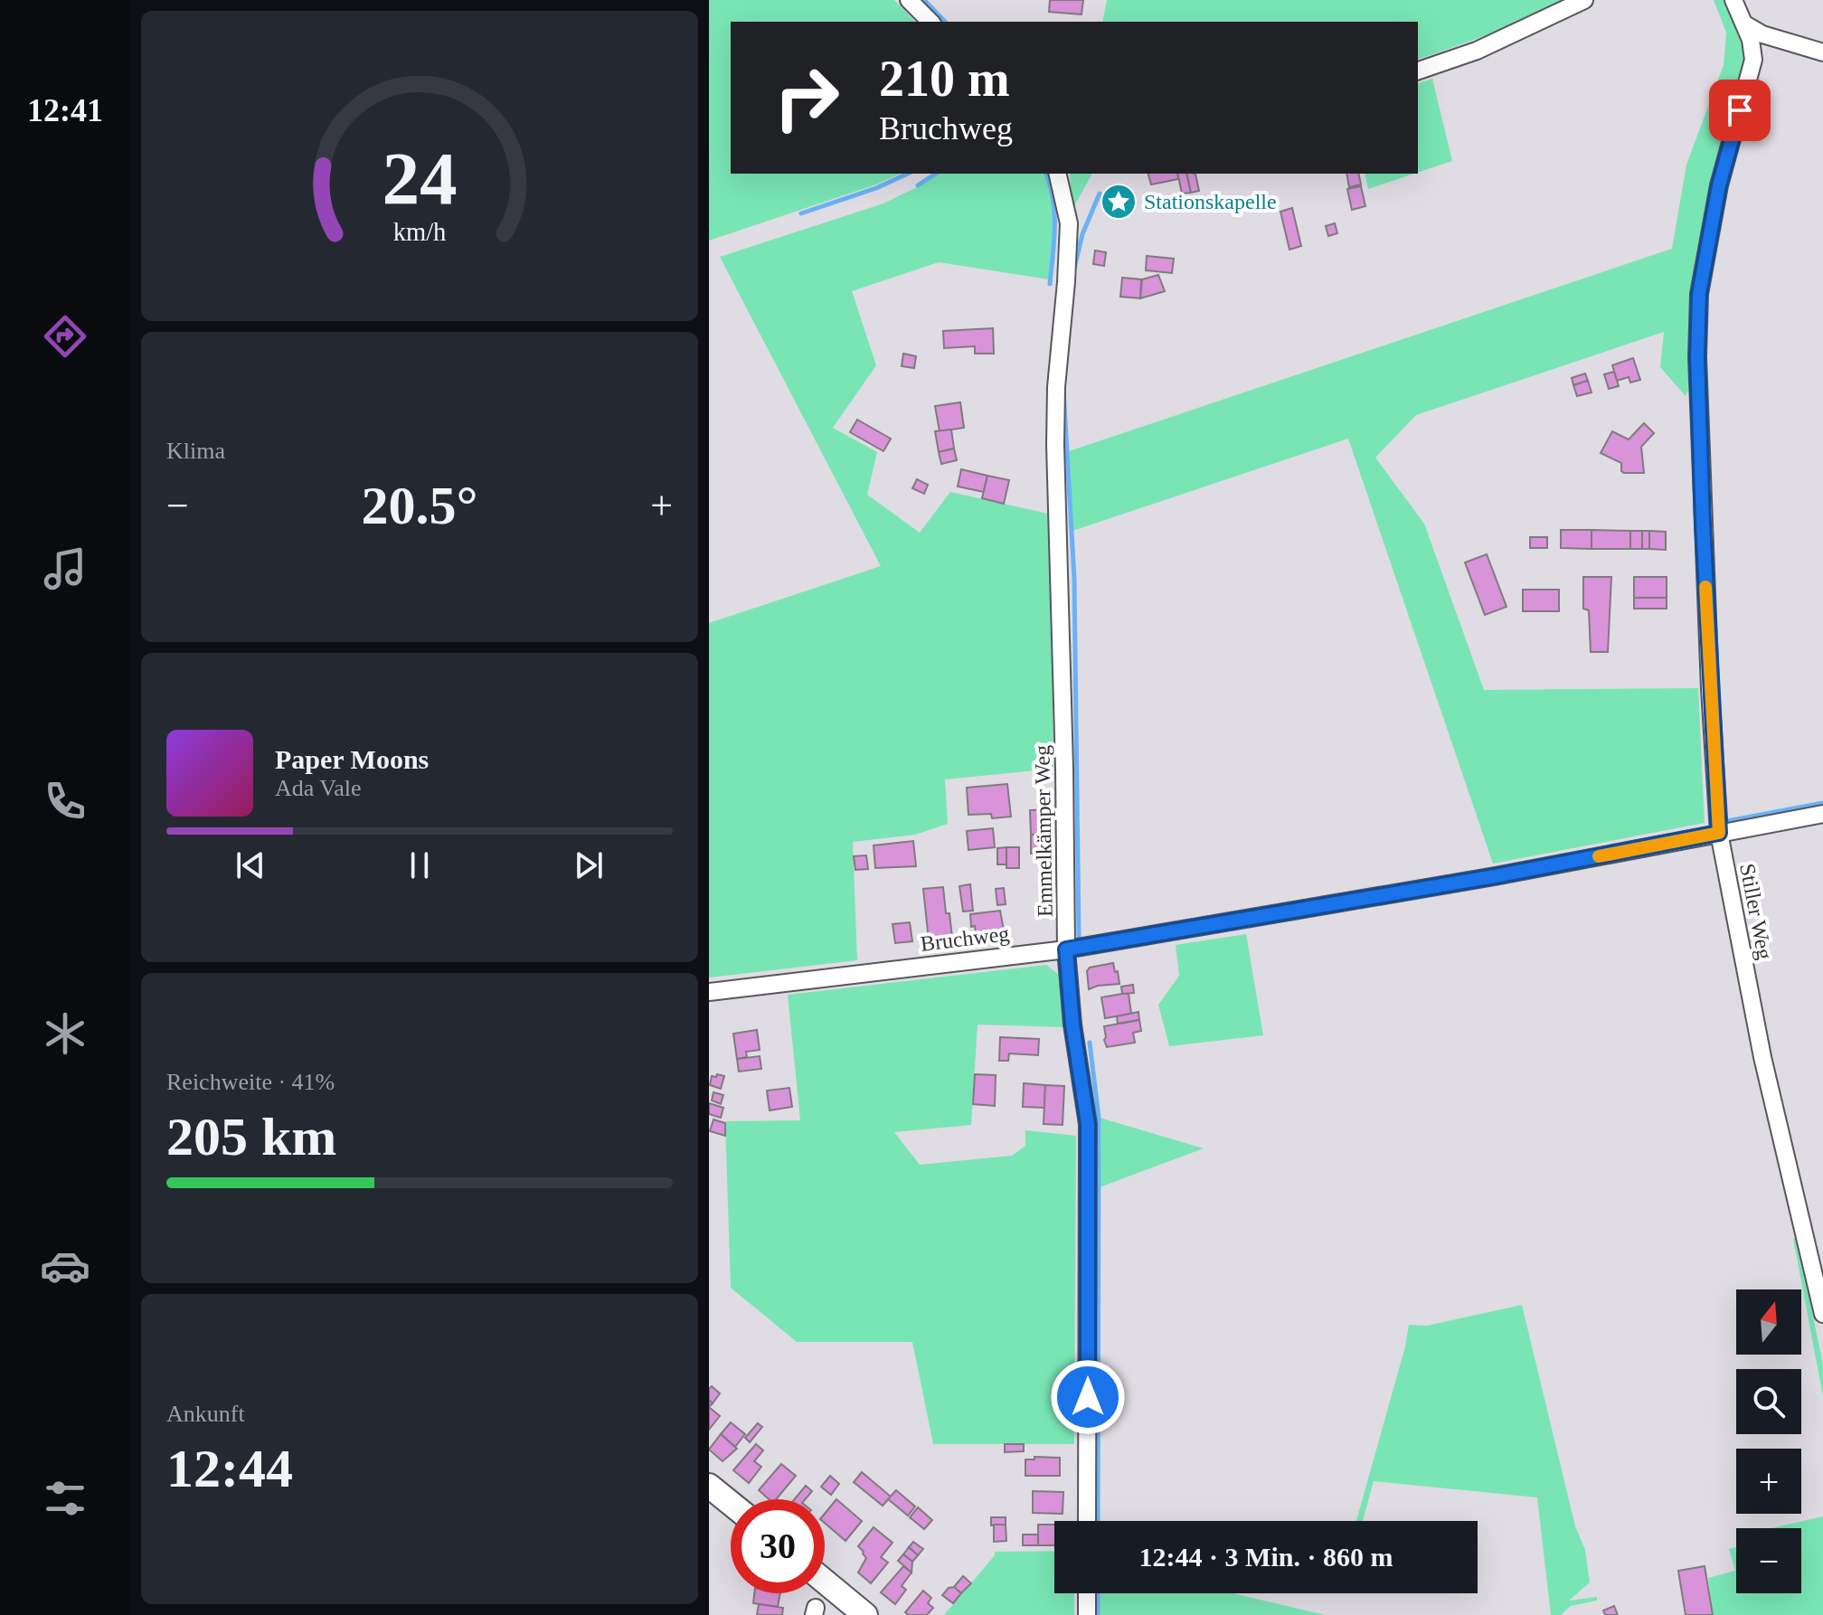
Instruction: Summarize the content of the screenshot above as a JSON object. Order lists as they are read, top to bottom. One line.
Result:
{"streets":{"street":["Emmelkämper Weg","Stiller Weg","Bruchweg"]},"crossings":[["Emmelkämper Weg","Bruchweg"],["Stiller Weg","Bruchweg"]],"places":{"place":["Stationskapelle"]},"north":"top","page":{"tabs":"12:41","turn":["210 m","Bruchweg"],"tile":["Klima",["Reichweite · 41%","205 km"],["Ankunft","12:44"]],"heat":["−","20.5°","+"],"song":["Paper Moons","Ada Vale"],"map_buttons":["+","−"],"limit":"30","trip":"12:44 · 3 Min. · 860 m","gauge":["24","km/h"]}}
